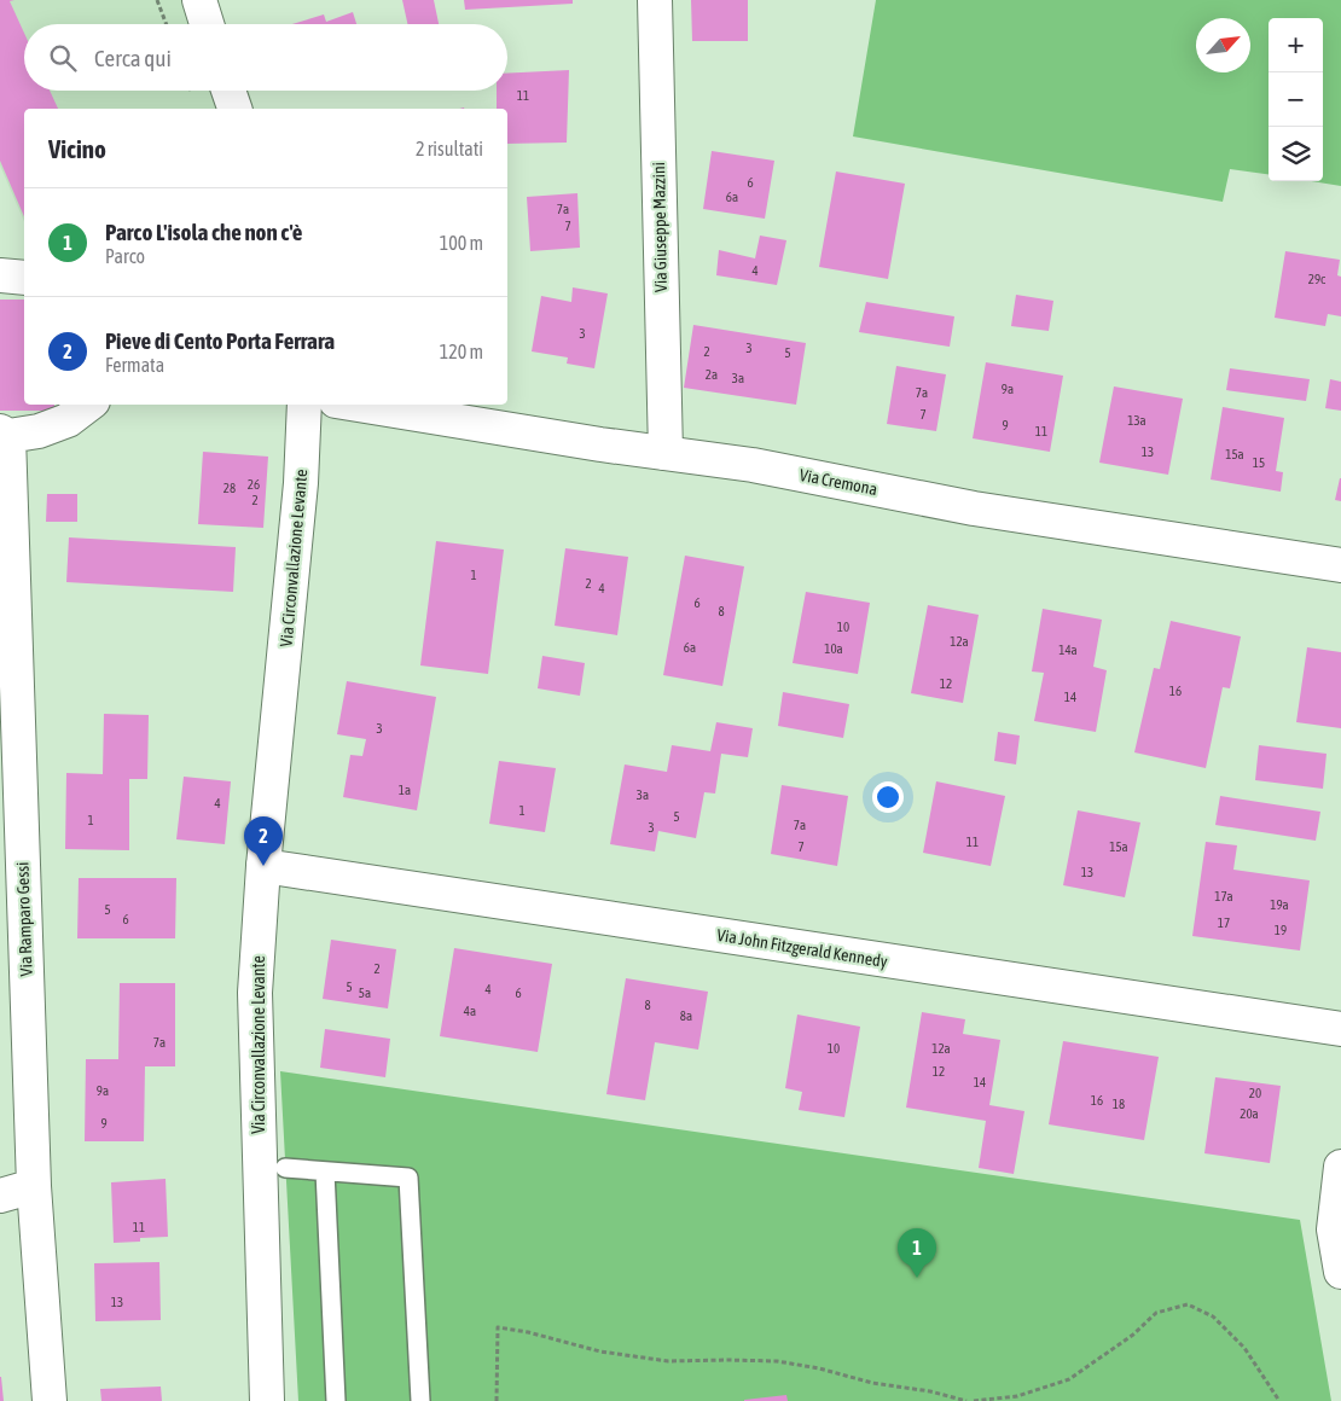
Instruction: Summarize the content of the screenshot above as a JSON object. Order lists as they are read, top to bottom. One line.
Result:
{"streets":{"street":["Via Giuseppe Mazzini","Via Cremona","Via Circonvallazione Levante","Via Ramparo Gessi","Via John Fitzgerald Kennedy"]},"crossings":[["Via Giuseppe Mazzini","Via Cremona"],["Via Circonvallazione Levante","Via John Fitzgerald Kennedy"]],"house_numbers":["11","6","6a","7a","7","4","29c","3","3","2","5","2a","3a","9a","7a","7","13a","9","11","13","15a","15","26","28","2","1","2","4","6","8","10","12a","6a","10a","14a","12","16","14","3","1a","3a","4","1","5","1","7a","3","11","7","15a","13","17a","19a","5","6","17","19","2","5","4","5a","6","8","4a","8a","7a","10","12a","12","14","9a","20","16","18","20a","9","11","13"],"north":"top right","page":{"map_buttons":["+","−"],"search":"Cerca qui","heading":["Vicino","2 risultati"],"list":[{"mark":"1","name":"Parco L'isola che non c'è","note":"Parco","value":"100 m"},{"mark":"2","name":"Pieve di Cento Porta Ferrara","note":"Fermata","value":"120 m"}],"pins":["2","1"]}}
